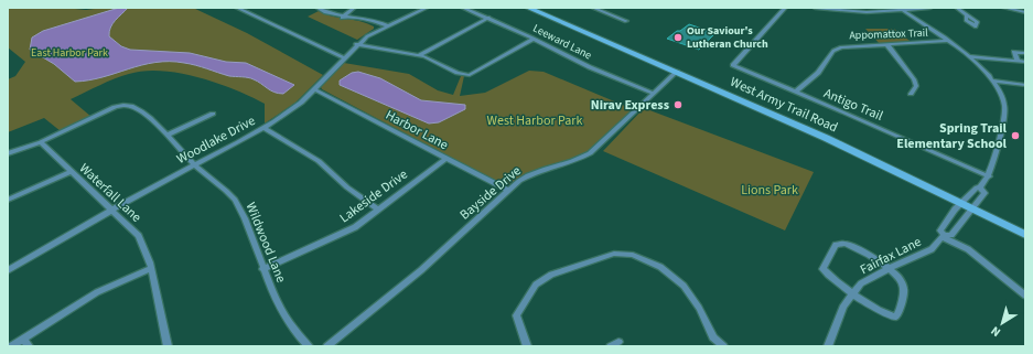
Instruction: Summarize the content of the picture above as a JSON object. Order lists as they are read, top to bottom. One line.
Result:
{"streets":{"main road":["West Army Trail Road"],"street":["Appomattox Trail","Leeward Lane","Antigo Trail","Harbor Lane","Woodlake Drive","Waterfall Lane","Bayside Drive","Lakeside Drive","Wildwood Lane","Fairfax Lane"]},"crossings":[["Appomattox Trail","Antigo Trail"],["Leeward Lane","Bayside Drive"],["West Army Trail Road","Bayside Drive"],["West Army Trail Road","Fairfax Lane"],["Harbor Lane","Woodlake Drive"],["Harbor Lane","Bayside Drive"],["Harbor Lane","Lakeside Drive"],["Woodlake Drive","Waterfall Lane"],["Woodlake Drive","Wildwood Lane"],["Waterfall Lane","Wildwood Lane"],["Lakeside Drive","Wildwood Lane"]],"parks":["East Harbor Park","West Harbor Park","Lions Park"],"places":["Our Saviour's Lutheran Church","Nirav Express","Spring Trail Elementary School"],"north":"bottom left"}
